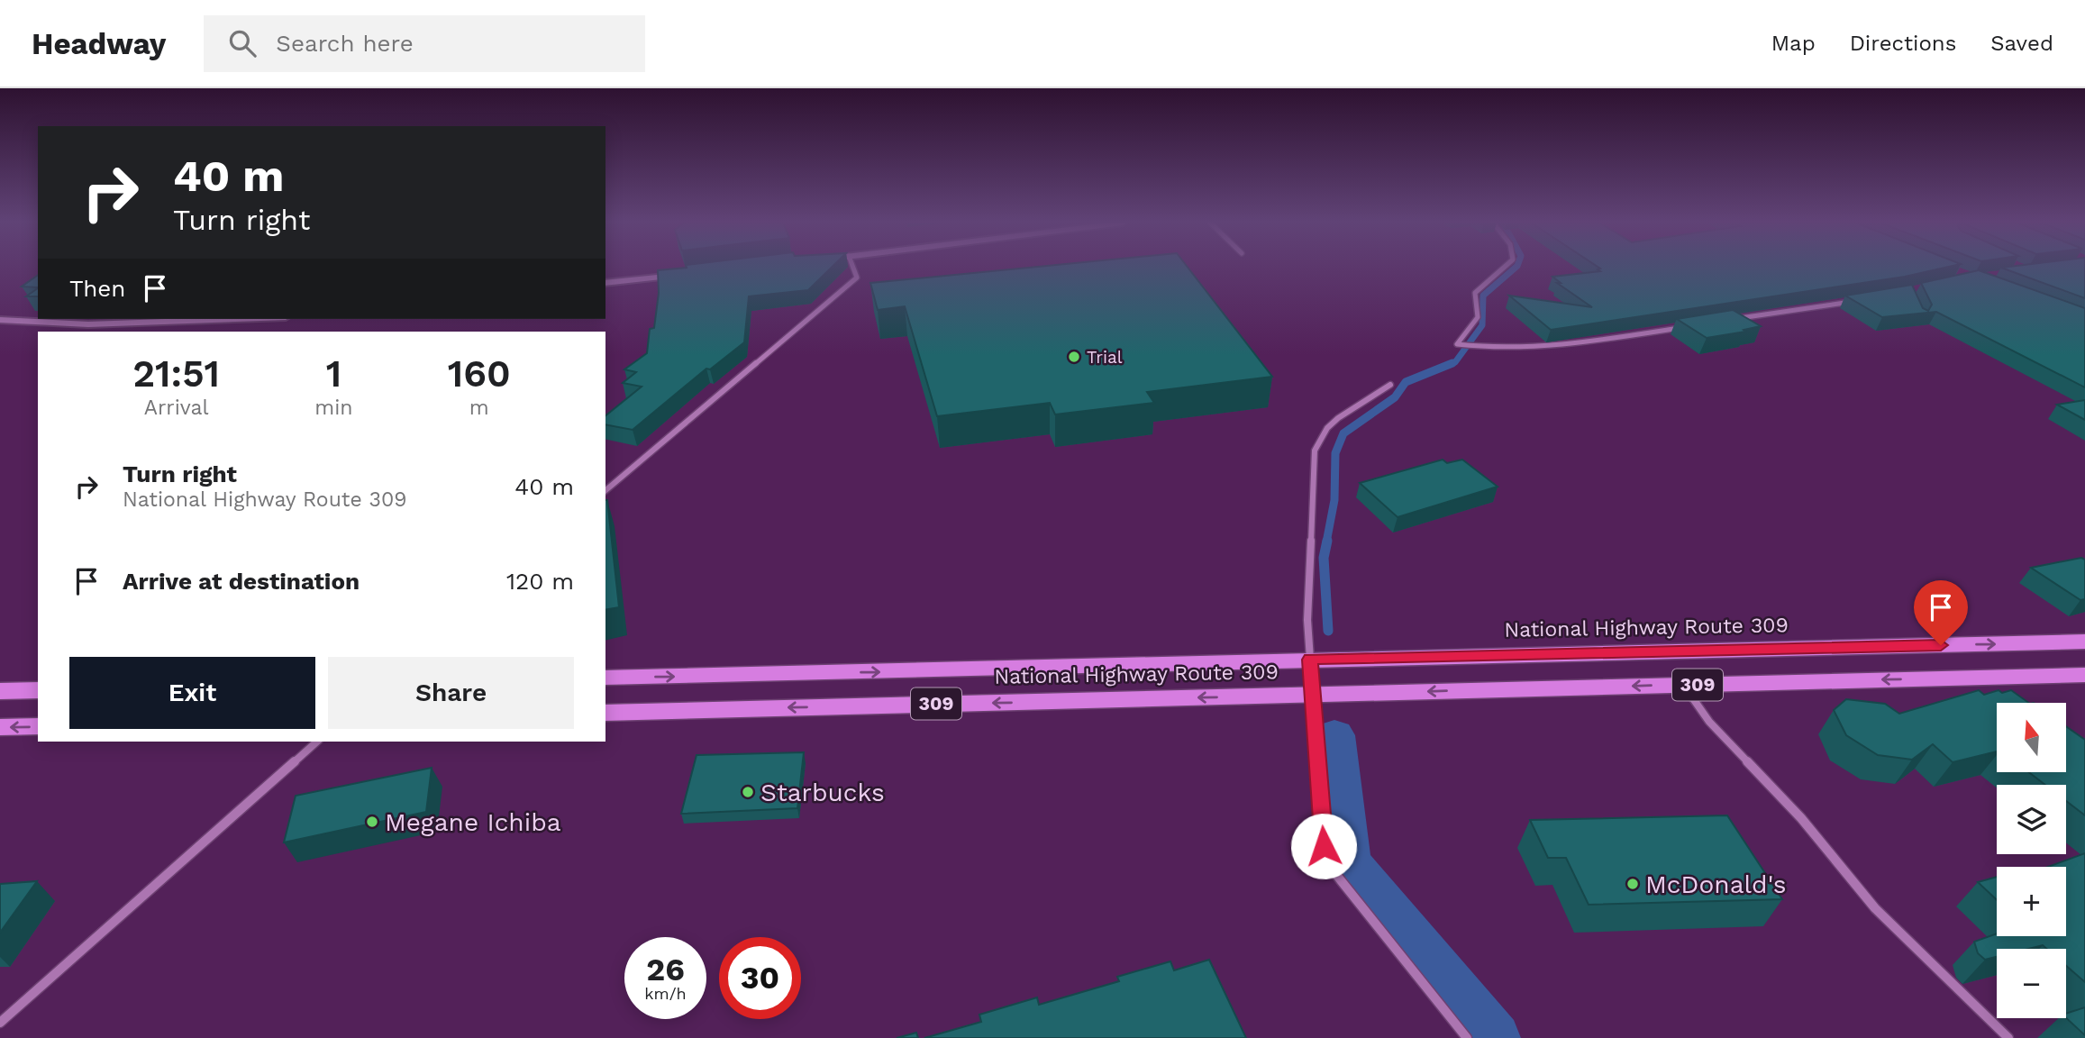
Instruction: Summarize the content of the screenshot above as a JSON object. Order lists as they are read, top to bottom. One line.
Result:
{"streets":{"highway":["National Highway Route 309","309"]},"places":["Trial","Starbucks","Megane Ichiba","McDonald's"],"north":"top","page":{"header":"Headway","search":"Search here","nav":["Map","Directions","Saved"],"turn":["40 m","Turn right"],"then":"Then","eta":["21:51","Arrival","1","min","160","m"],"list":[{"name":"Turn right","note":"National Highway Route 309","value":"40 m"},{"name":"Arrive at destination","value":"120 m"}],"buttons":["Exit","Share"],"map_buttons":["+","−"],"speed":"26 km/h","limit":"30"}}
